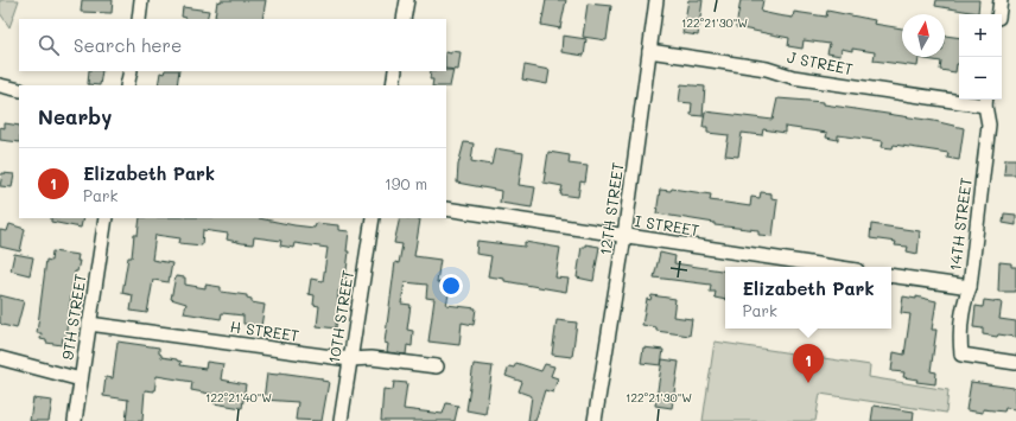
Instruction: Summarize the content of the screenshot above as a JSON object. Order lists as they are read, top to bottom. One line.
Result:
{"streets":{"street":["J STREET","12TH STREET","14TH STREET","I STREET","9TH STREET","10TH STREET","H STREET"]},"crossings":[["J STREET","12TH STREET"],["J STREET","14TH STREET"],["12TH STREET","I STREET"],["9TH STREET","H STREET"],["10TH STREET","H STREET"]],"north":"top","page":{"map_buttons":["+","−"],"search":"Search here","heading":"Nearby","list":[{"mark":"1","name":"Elizabeth Park","note":"Park","value":"190 m"}],"popup":["Elizabeth Park","Park"],"pins":"1"},"coordinates":["122°21'30\"W","122°21'40\"W"]}
